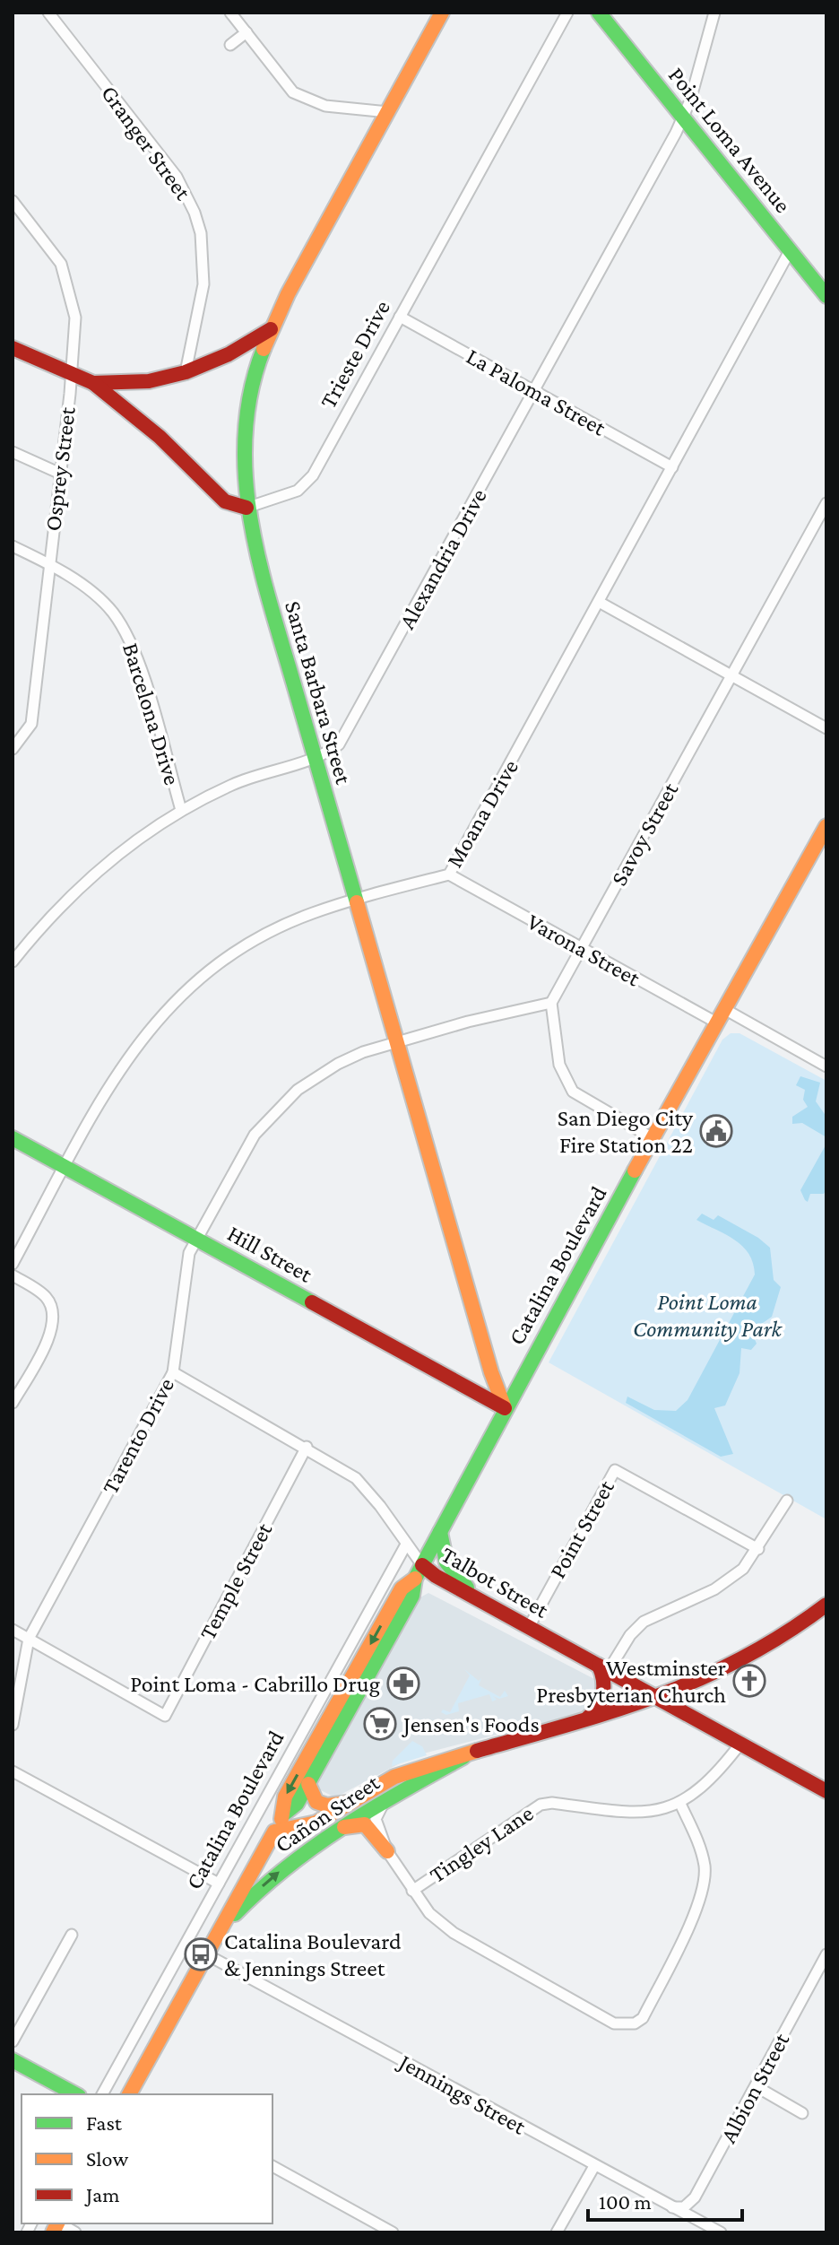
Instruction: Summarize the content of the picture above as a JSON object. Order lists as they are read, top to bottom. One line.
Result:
{"streets":{"main road":["Point Loma Avenue","Santa Barbara Street","Hill Street","Catalina Boulevard","Talbot Street","Cañon Street"],"street":["Granger Street","Trieste Drive","La Paloma Street","Osprey Street","Alexandria Drive","Barcelona Drive","Moana Drive","Savoy Street","Varona Street","Tarento Drive","Point Street","Temple Street","Tingley Lane","Albion Street","Jennings Street"]},"crossings":[["Point Loma Avenue","Alexandria Drive"],["Point Loma Avenue","Moana Drive"],["Trieste Drive","La Paloma Street"],["Trieste Drive","Santa Barbara Street"],["La Paloma Street","Alexandria Drive"],["La Paloma Street","Moana Drive"],["Osprey Street","Barcelona Drive"],["Alexandria Drive","Santa Barbara Street"],["Alexandria Drive","Barcelona Drive"],["Santa Barbara Street","Moana Drive"],["Santa Barbara Street","Hill Street"],["Santa Barbara Street","Catalina Boulevard"],["Santa Barbara Street","Tarento Drive"],["Moana Drive","Varona Street"],["Moana Drive","Hill Street"],["Savoy Street","Varona Street"],["Savoy Street","Tarento Drive"],["Varona Street","Catalina Boulevard"],["Hill Street","Catalina Boulevard"],["Hill Street","Tarento Drive"],["Catalina Boulevard","Talbot Street"],["Catalina Boulevard","Cañon Street"],["Catalina Boulevard","Jennings Street"],["Tarento Drive","Temple Street"],["Tarento Drive","Talbot Street"],["Point Street","Talbot Street"],["Temple Street","Talbot Street"],["Talbot Street","Cañon Street"],["Talbot Street","Tingley Lane"],["Albion Street","Jennings Street"]],"parks":["Point Loma Community Park"],"places":{"public building":["San Diego City Fire Station 22"],"church":["Westminster Presbyterian Church"],"pharmacy":["Point Loma - Cabrillo Drug"],"supermarket":["Jensen's Foods"],"bus stop":["Catalina Boulevard & Jennings Street"]},"legend":["Fast","Slow","Jam"],"scale_bar":"100 m"}
